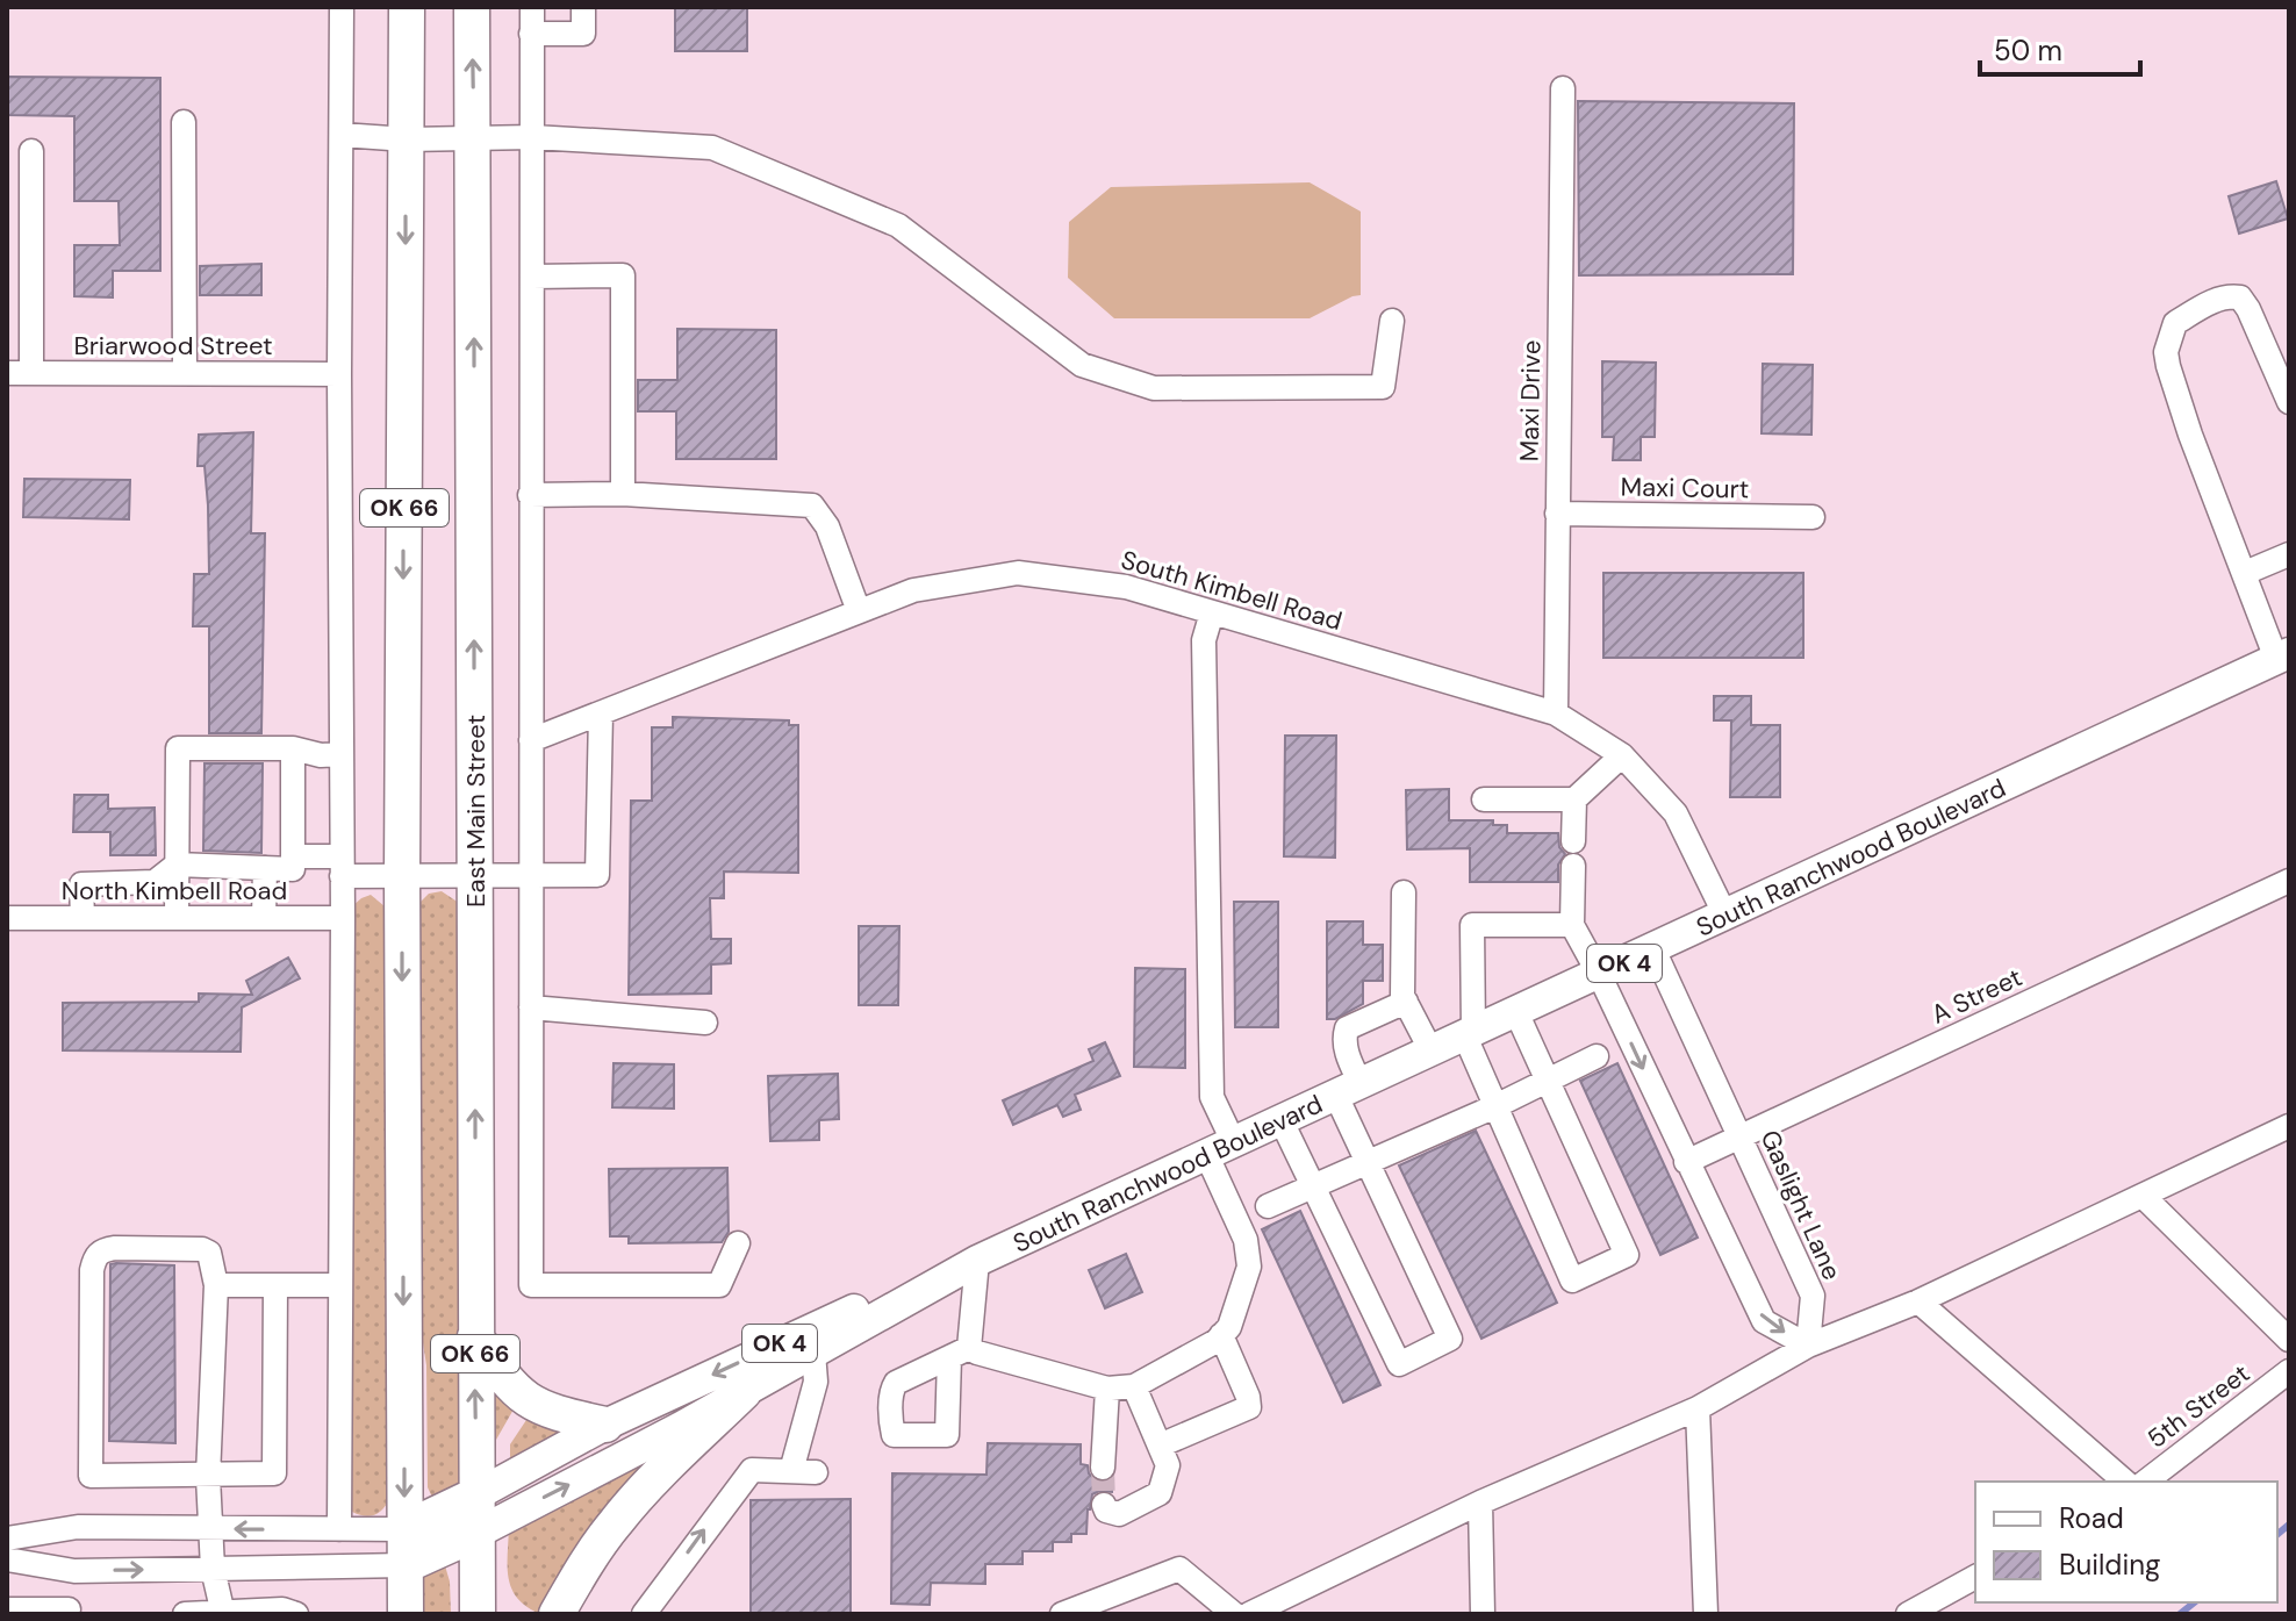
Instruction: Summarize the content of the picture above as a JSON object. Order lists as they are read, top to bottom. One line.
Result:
{"streets":{"highway":["OK 66","East Main Street","OK 4"],"main road":["South Ranchwood Boulevard"],"street":["Briarwood Street","Maxi Drive","Maxi Court","South Kimbell Road","North Kimbell Road","A Street","Gaslight Lane","5th Street"]},"crossings":[["Maxi Drive","Maxi Court"],["Maxi Drive","South Kimbell Road"],["OK 66","OK 4"],["South Kimbell Road","South Ranchwood Boulevard"],["East Main Street","South Ranchwood Boulevard"],["East Main Street","OK 4"],["South Ranchwood Boulevard","OK 4"],["South Ranchwood Boulevard","Gaslight Lane"],["A Street","Gaslight Lane"]],"legend":["Road","Building"],"scale_bar":"50 m"}
